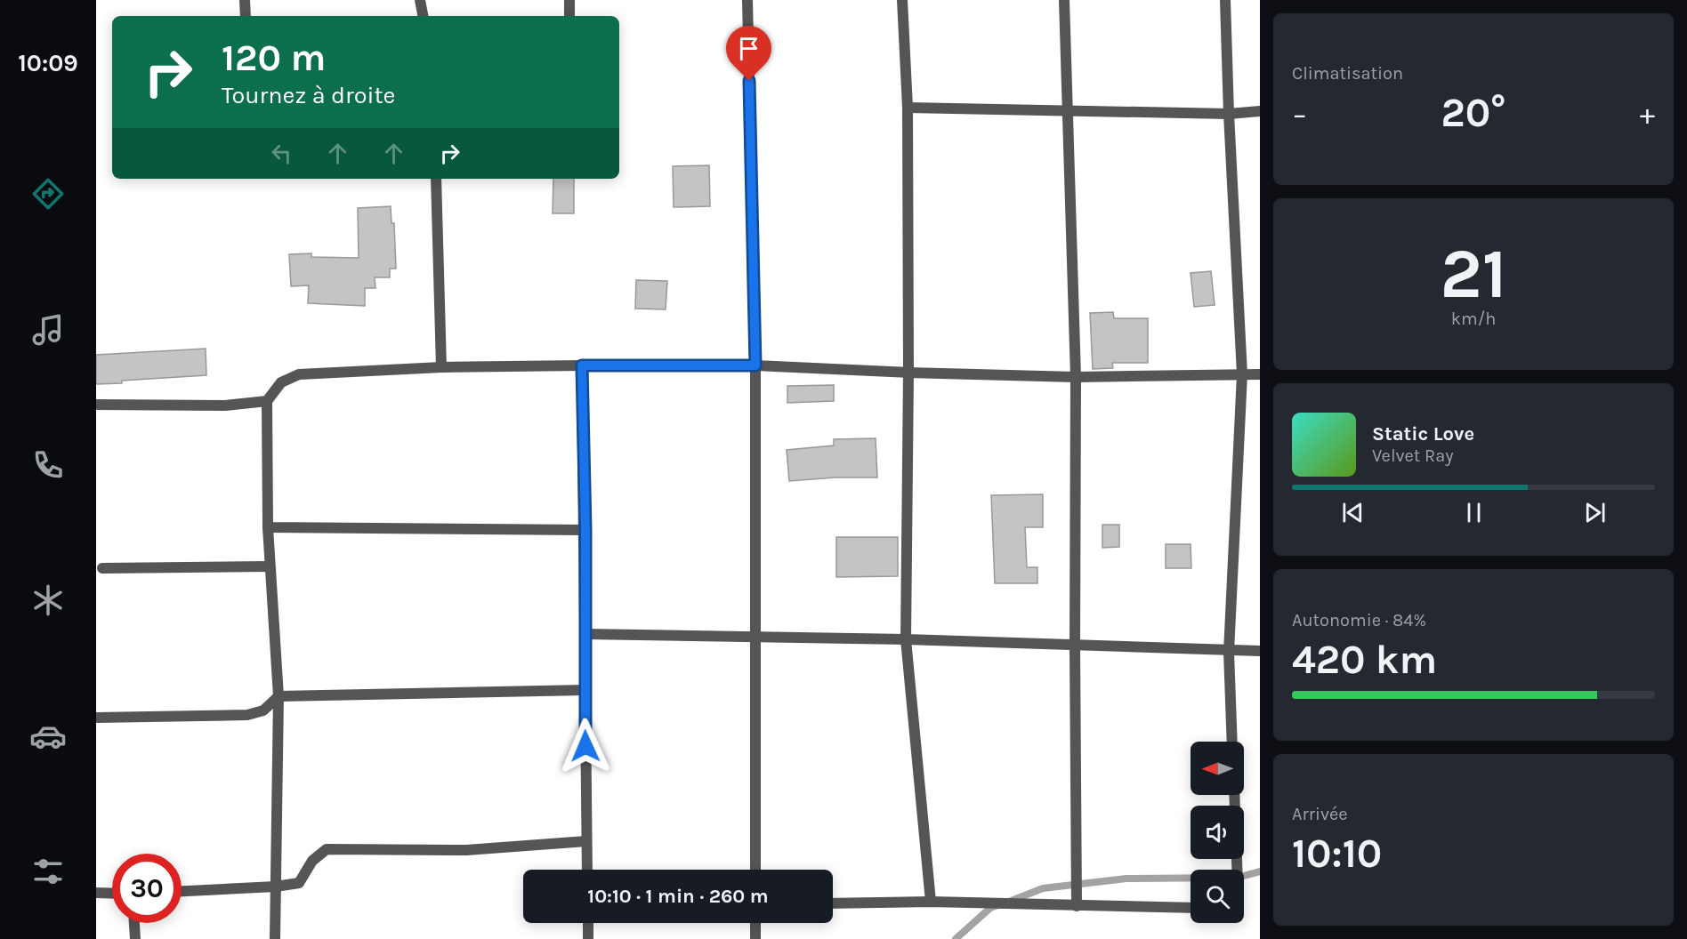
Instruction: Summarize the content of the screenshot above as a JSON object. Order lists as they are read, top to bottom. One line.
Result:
{"north":"left","page":{"tabs":"10:09","tile":["Climatisation",["21","km/h"],["Autonomie · 84%","420 km"],["Arrivée","10:10"]],"turn":["120 m","Tournez à droite"],"heat":["−","20°","+"],"song":["Static Love","Velvet Ray"],"limit":"30","trip":"10:10 · 1 min · 260 m"}}
